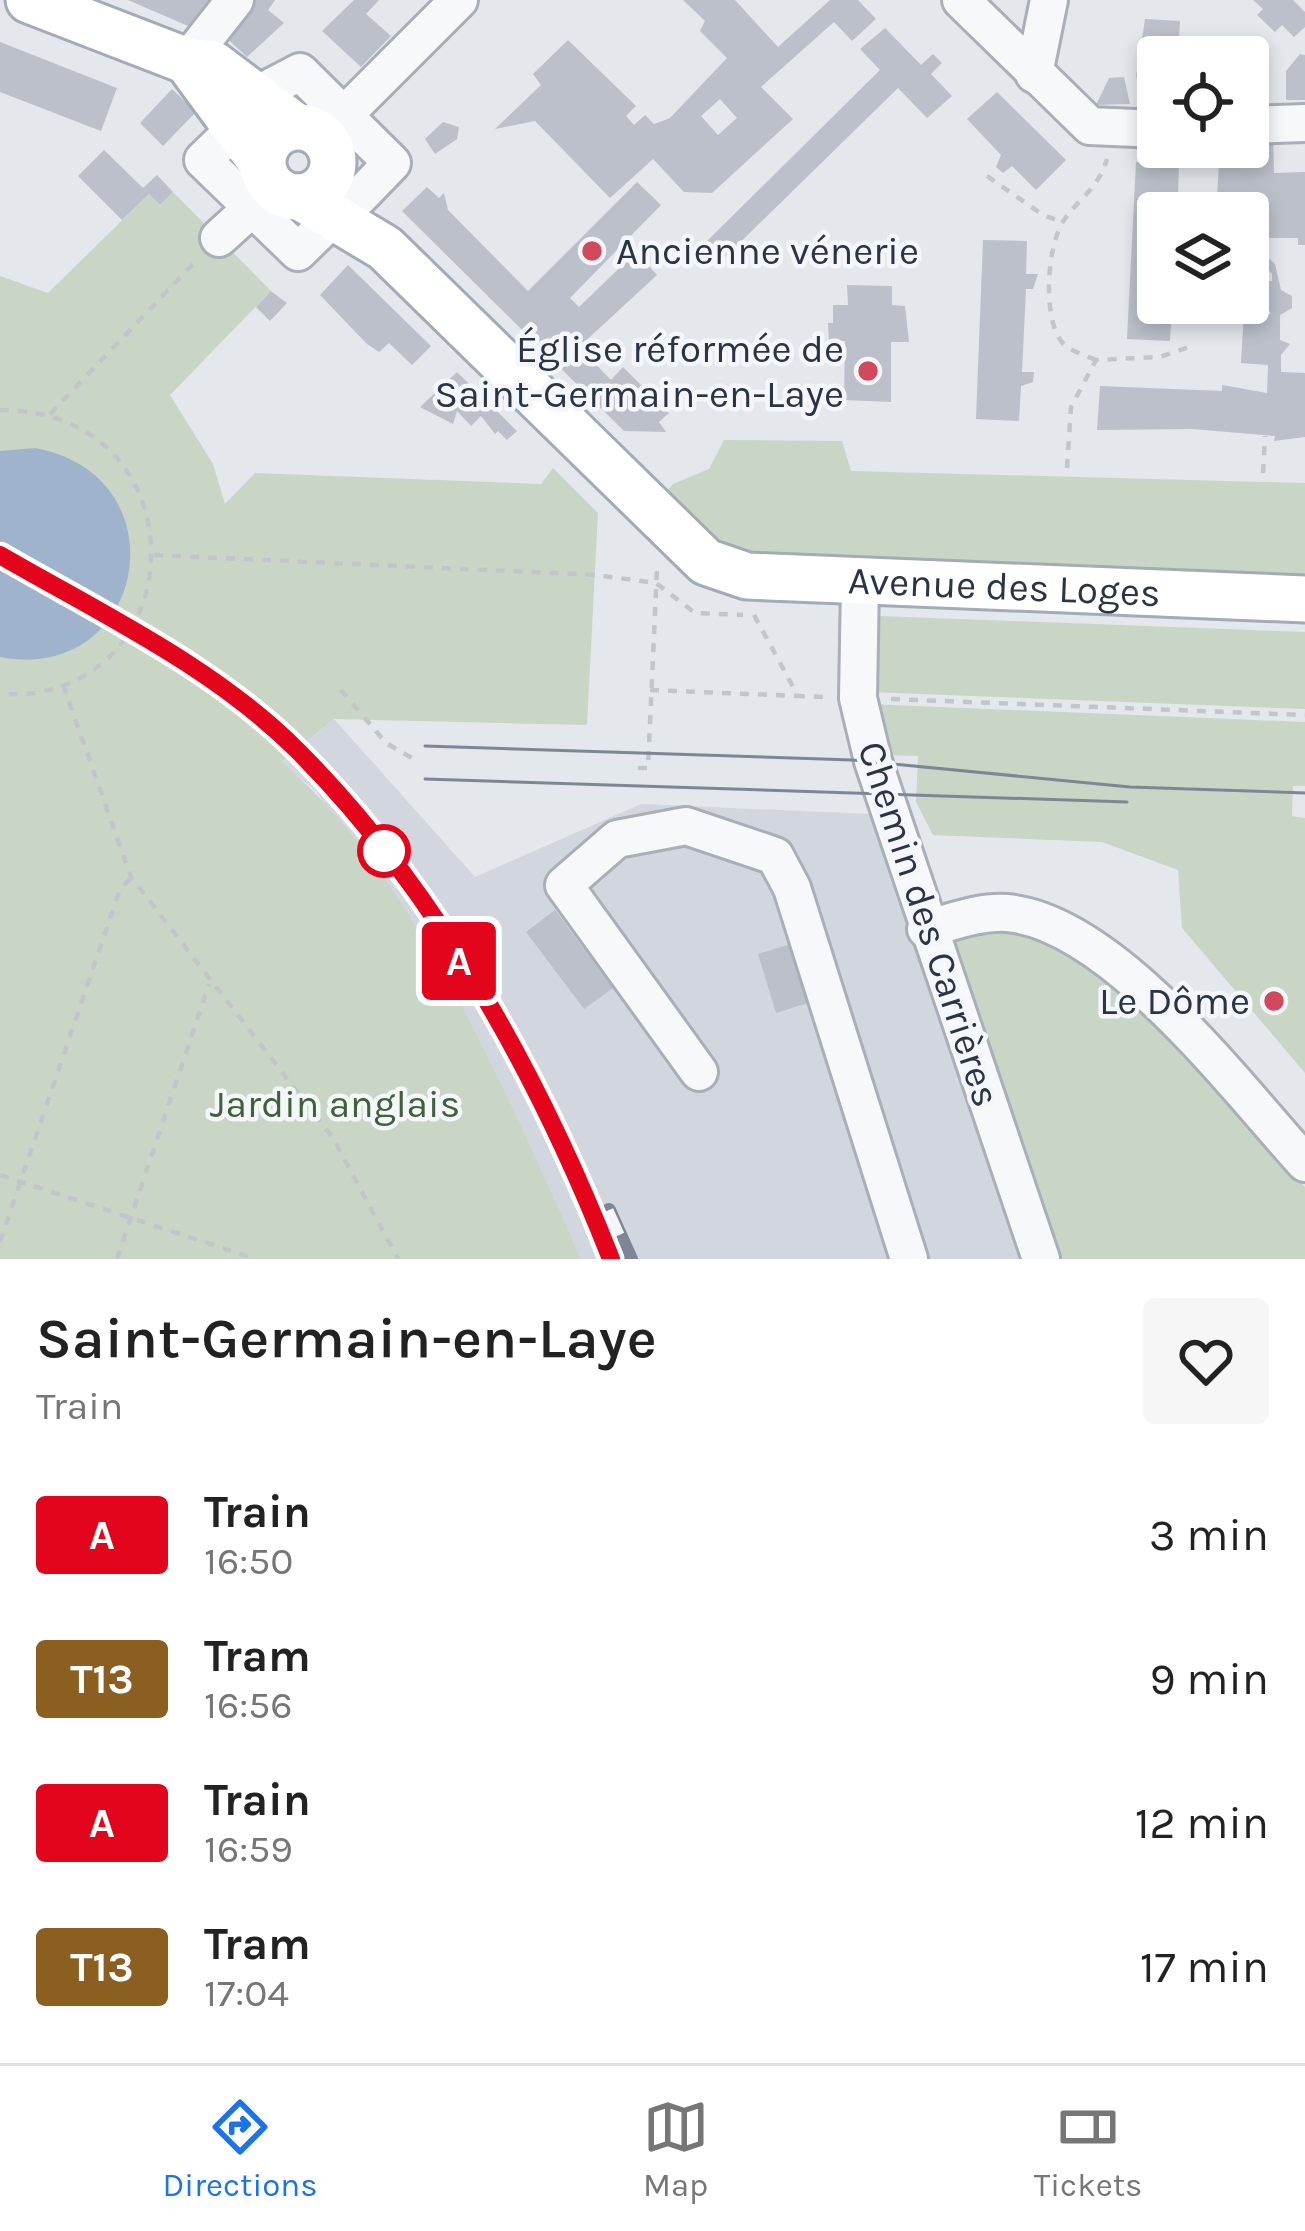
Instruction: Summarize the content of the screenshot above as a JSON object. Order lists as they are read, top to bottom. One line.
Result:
{"streets":{"main road":["Avenue des Loges"],"street":["Chemin des Carrières"]},"crossings":[["Avenue des Loges","Chemin des Carrières"]],"parks":["Jardin anglais"],"places":["Ancienne vénerie","Église réformée de Saint-Germain-en-Laye","Le Dôme"],"page":{"on_map":"A","heading":["Saint-Germain-en-Laye","Train"],"list":[{"mark":"A","name":"Train","note":"16:50","value":"3 min"},{"mark":"T13","name":"Tram","note":"16:56","value":"9 min"},{"mark":"A","name":"Train","note":"16:59","value":"12 min"},{"mark":"T13","name":"Tram","note":"17:04","value":"17 min"}],"tabs":["Directions","Map","Tickets"]}}
